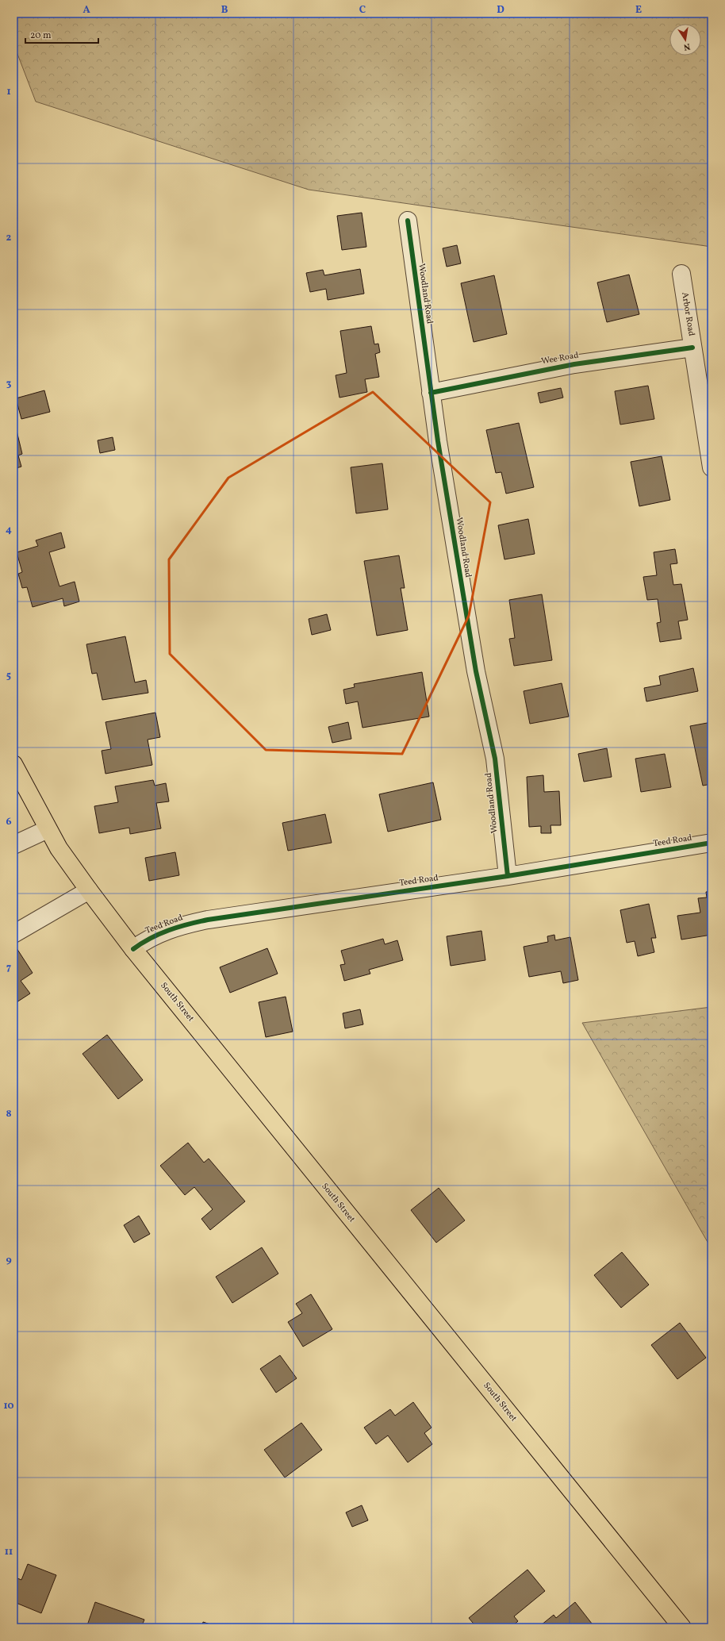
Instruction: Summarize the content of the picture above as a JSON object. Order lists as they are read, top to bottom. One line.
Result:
{"streets":{"main road":["South Street"],"street":["Woodland Road","Arbor Road","Wee Road","Teed Road"]},"crossings":[["Woodland Road","Wee Road"],["Woodland Road","Teed Road"],["Arbor Road","Wee Road"],["Teed Road","South Street"]],"scale_bar":"20 m","north":"bottom","grid":{"columns":["A","B","C","D","E"],"rows":["1","2","3","4","5","6","7","8","9","10","11"]}}
